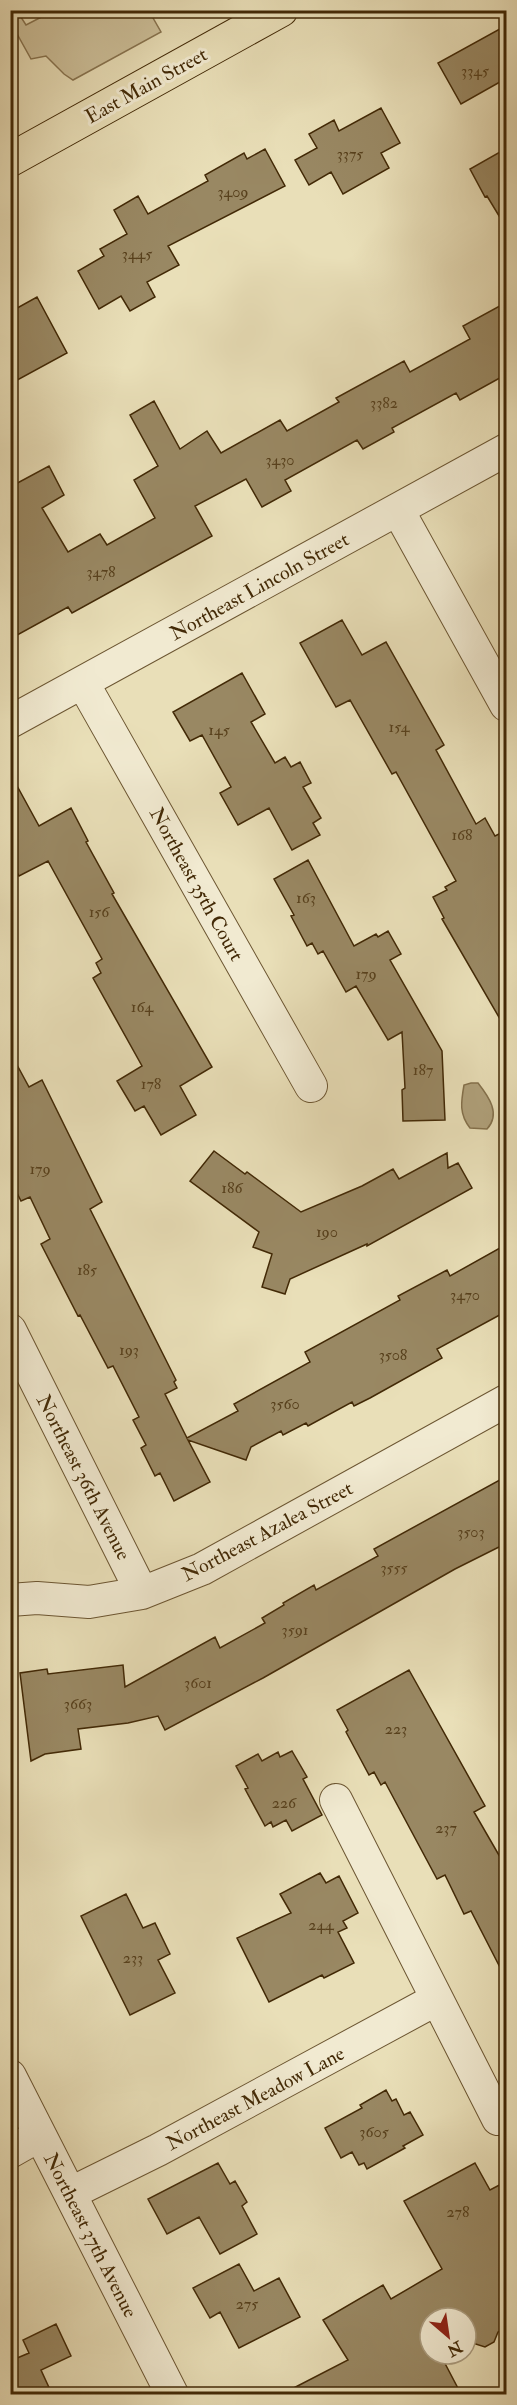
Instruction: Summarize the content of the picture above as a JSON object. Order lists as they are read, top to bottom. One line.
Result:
{"streets":{"main road":["East Main Street"],"street":["Northeast Lincoln Street","Northeast 35th Court","Northeast 36th Avenue","Northeast Azalea Street","Northeast Meadow Lane","Northeast 37th Avenue"]},"crossings":[["Northeast Lincoln Street","Northeast 35th Court"],["Northeast 36th Avenue","Northeast Azalea Street"],["Northeast Meadow Lane","Northeast 37th Avenue"]],"house_numbers":["3345","3375","3409","3445","3382","3430","3478","154","145","168","163","156","179","164","187","178","179","186","190","185","3470","193","3508","3560","3503","3555","3591","3601","3663","223","226","237","244","233","3605","278","275"],"north":"bottom right"}
